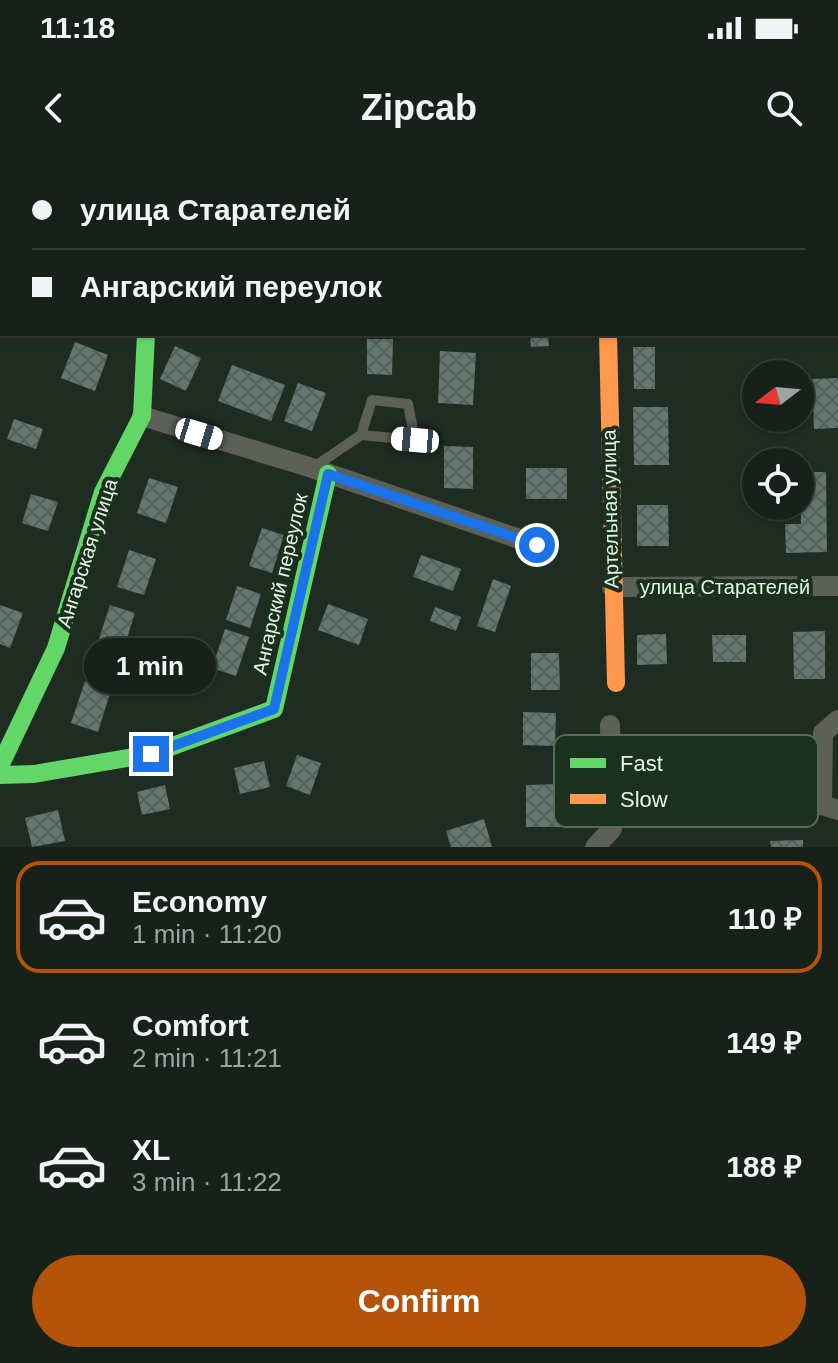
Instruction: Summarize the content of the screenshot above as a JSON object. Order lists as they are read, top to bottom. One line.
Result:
{"streets":{"street":["Артельная улица","Ангарская улица","Ангарский переулок","улица Старателей"]},"crossings":[["Артельная улица","улица Старателей"]],"legend":["Fast","Slow"],"north":"left","page":{"status":"11:18","header":"Zipcab","banner":["улица Старателей","Ангарский переулок"],"bubble":"1 min","list":[{"name":"Economy","note":"1 min · 11:20","value":"110 ₽"},{"name":"Comfort","note":"2 min · 11:21","value":"149 ₽"},{"name":"XL","note":"3 min · 11:22","value":"188 ₽"}],"buttons":"Confirm"}}
